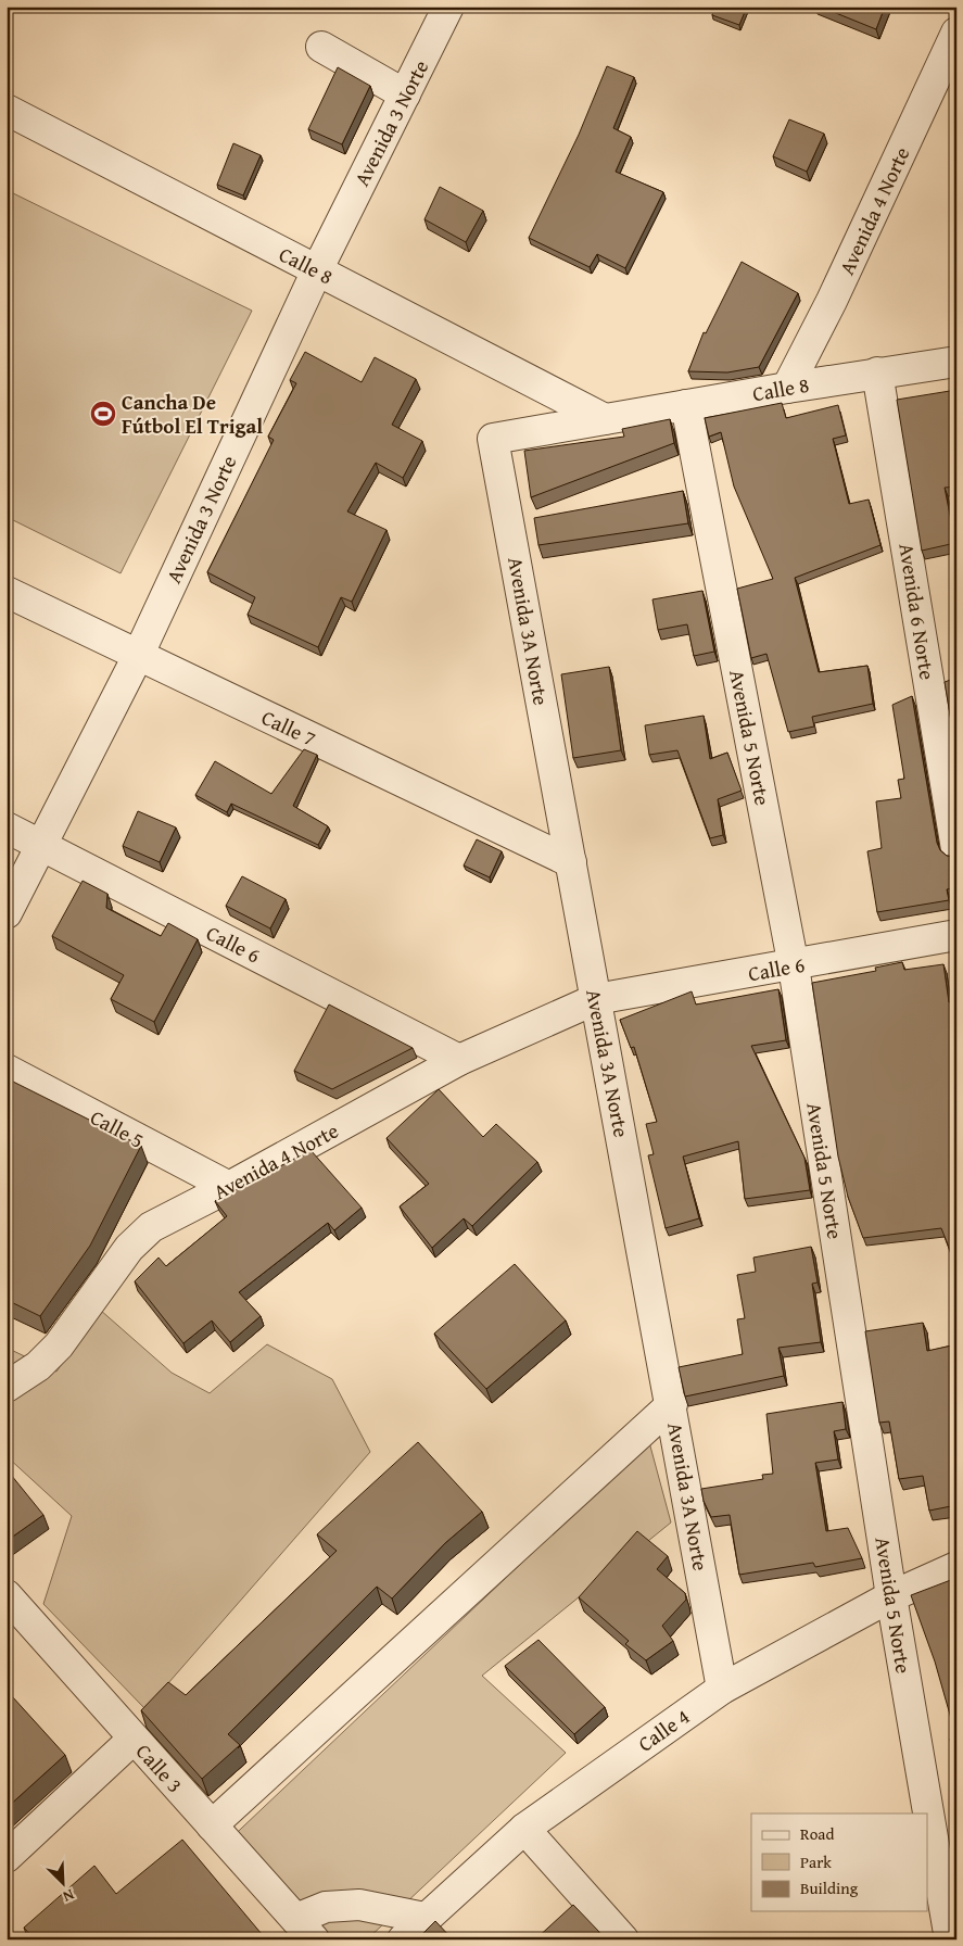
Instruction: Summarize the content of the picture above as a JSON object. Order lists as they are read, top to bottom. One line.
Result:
{"streets":{"street":["Avenida 3 Norte","Avenida 4 Norte","Calle 8","Avenida 6 Norte","Avenida 3A Norte","Calle 7","Avenida 5 Norte","Calle 6","Calle 5","Calle 4","Calle 3"]},"crossings":[["Avenida 3 Norte","Calle 8"],["Avenida 3 Norte","Calle 7"],["Avenida 3 Norte","Calle 6"],["Avenida 4 Norte","Calle 8"],["Avenida 4 Norte","Avenida 3A Norte"],["Avenida 4 Norte","Calle 6"],["Avenida 4 Norte","Calle 5"],["Calle 8","Avenida 6 Norte"],["Calle 8","Avenida 3A Norte"],["Calle 8","Avenida 5 Norte"],["Avenida 3A Norte","Calle 7"],["Avenida 3A Norte","Calle 6"],["Avenida 3A Norte","Calle 4"],["Avenida 5 Norte","Calle 6"],["Avenida 5 Norte","Calle 4"]],"places":{"sports":["Cancha De Fútbol El Trigal"]},"legend":["Road","Park","Building"],"north":"bottom right"}
